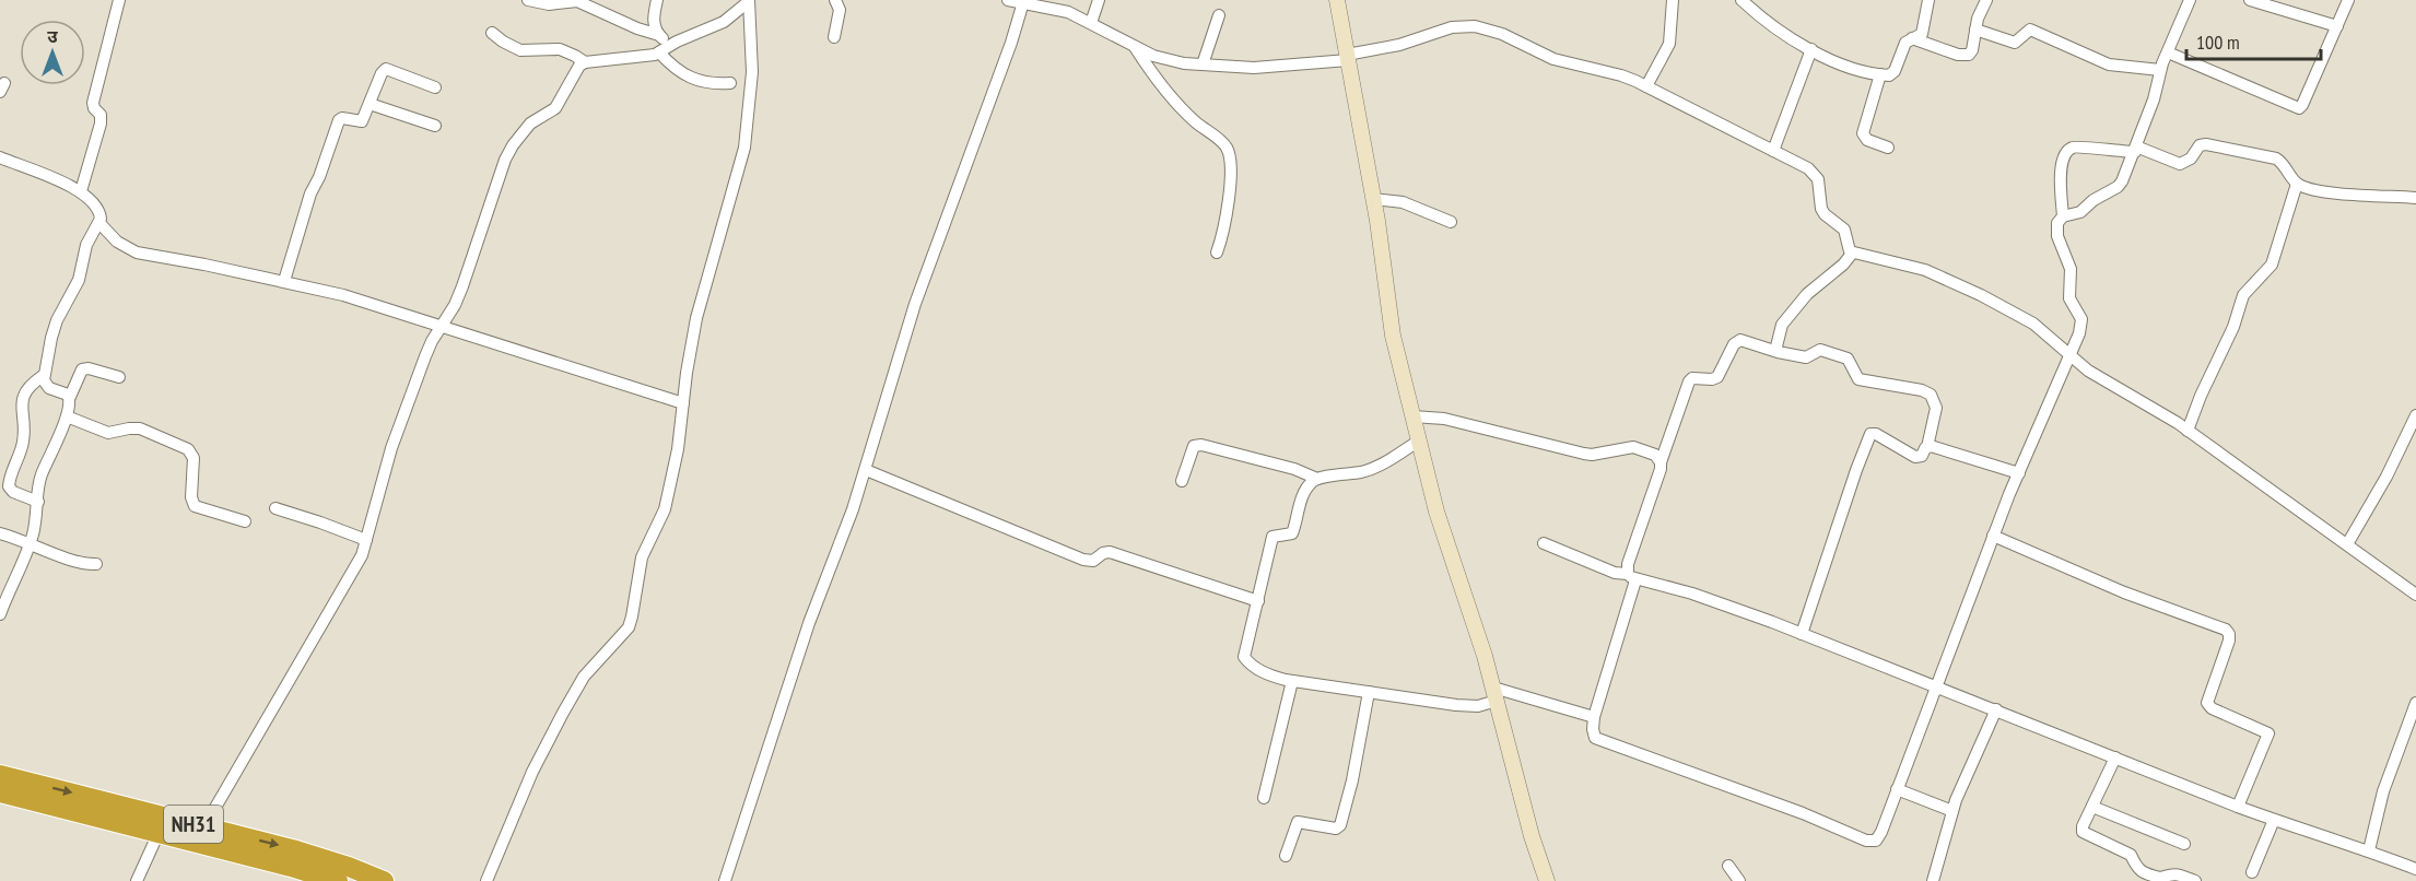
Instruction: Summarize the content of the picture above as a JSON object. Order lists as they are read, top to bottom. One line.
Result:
{"streets":{"highway":["NH31"]},"scale_bar":"100 m","north":"top"}
